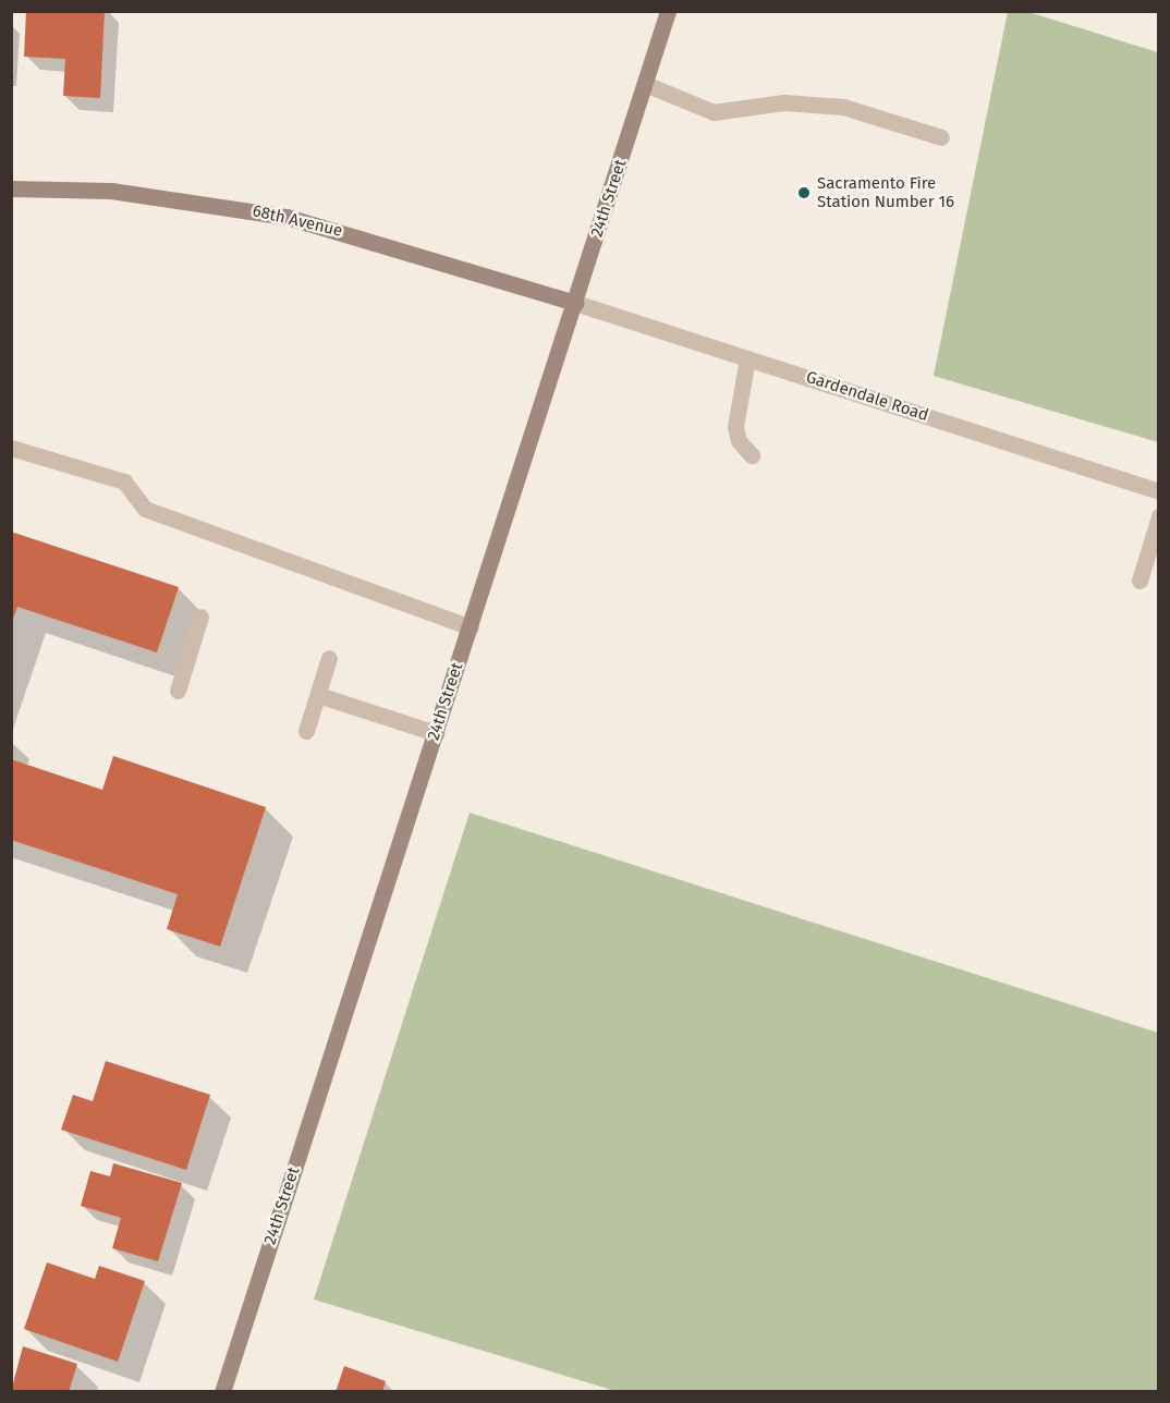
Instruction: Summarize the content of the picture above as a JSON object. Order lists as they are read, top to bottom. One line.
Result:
{"streets":{"street":["24th Street","68th Avenue","Gardendale Road"]},"crossings":[["24th Street","68th Avenue"],["24th Street","Gardendale Road"],["68th Avenue","Gardendale Road"]],"places":["Sacramento Fire Station Number 16"]}
